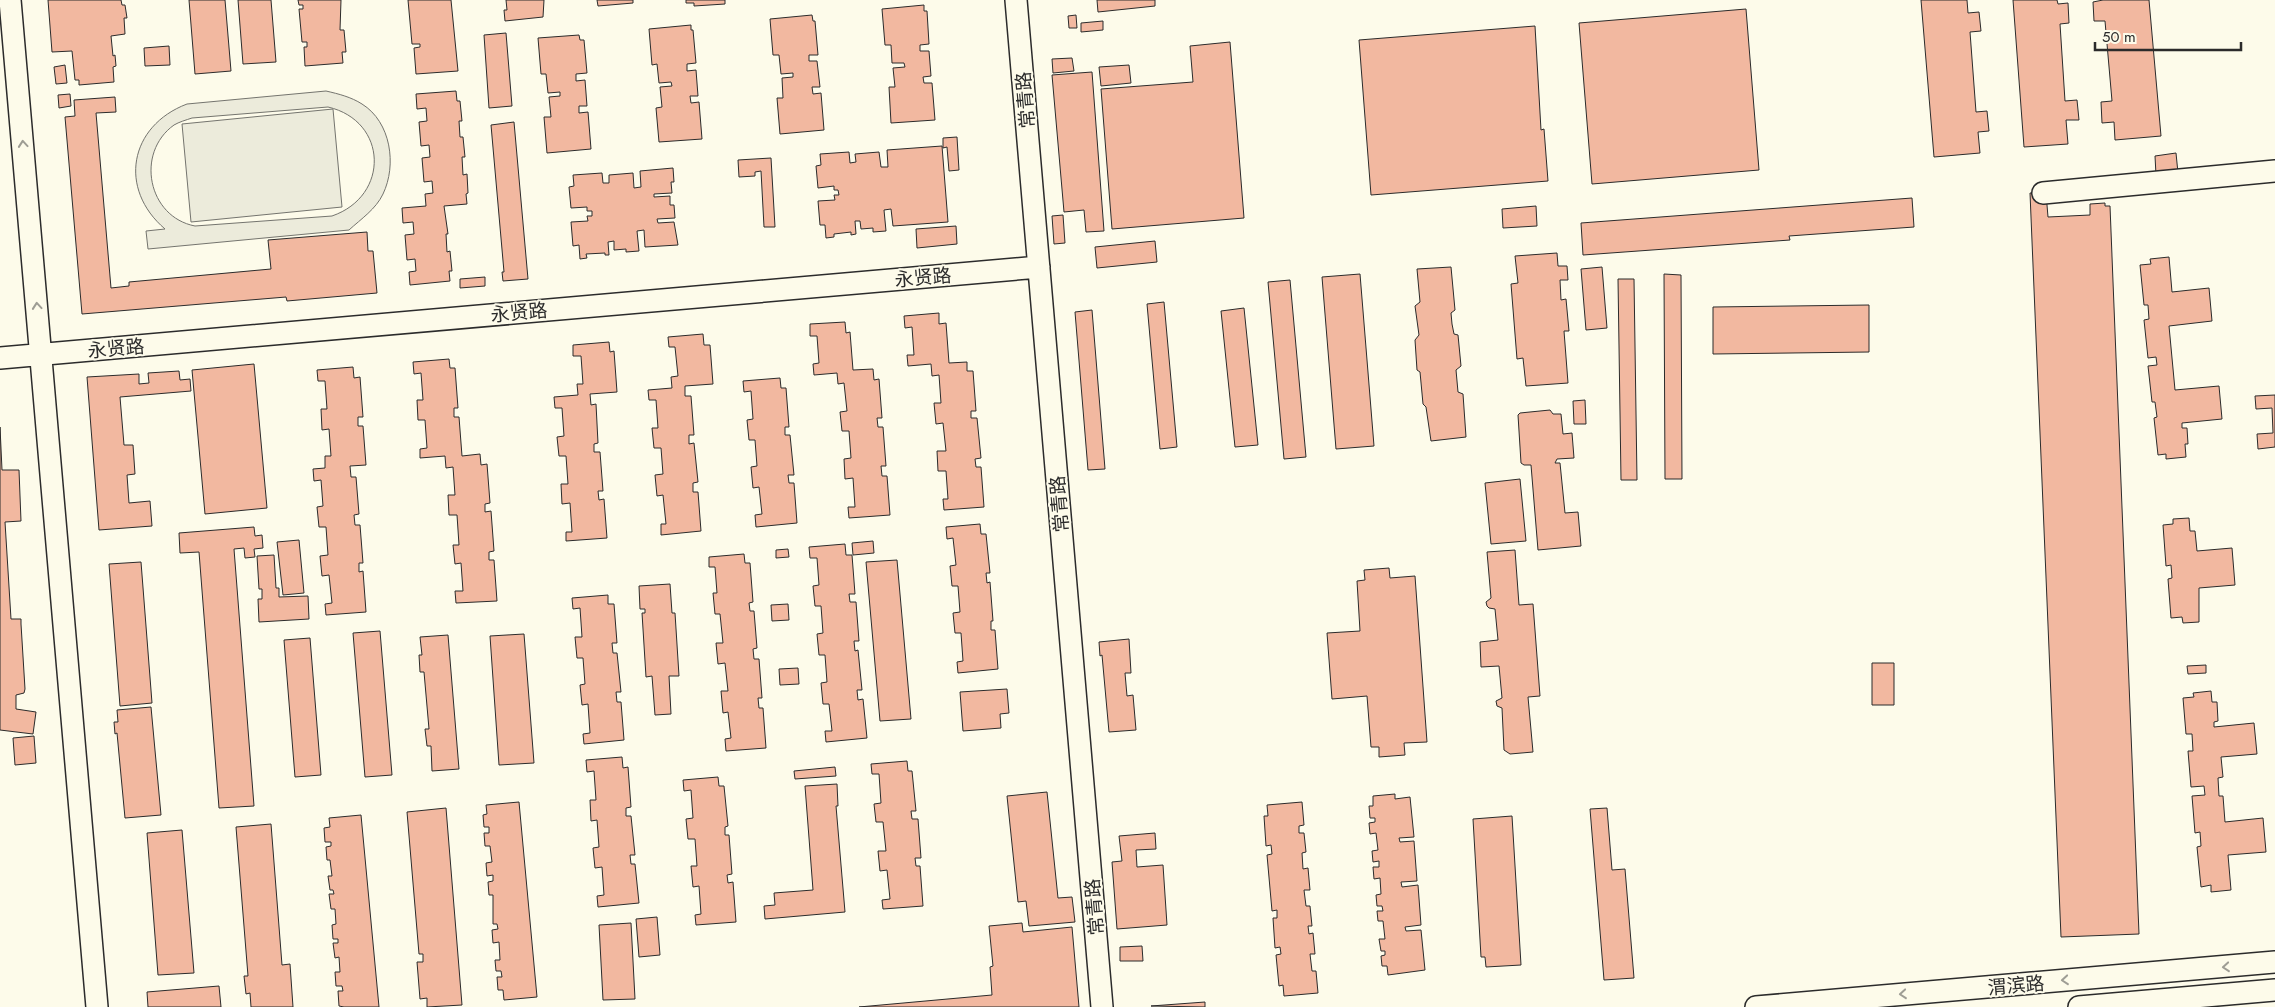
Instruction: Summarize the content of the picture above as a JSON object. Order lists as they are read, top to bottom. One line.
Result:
{"streets":{"street":["常青路","永贤路","渭滨路"]},"crossings":[["常青路","永贤路"]],"scale_bar":"50 m"}
